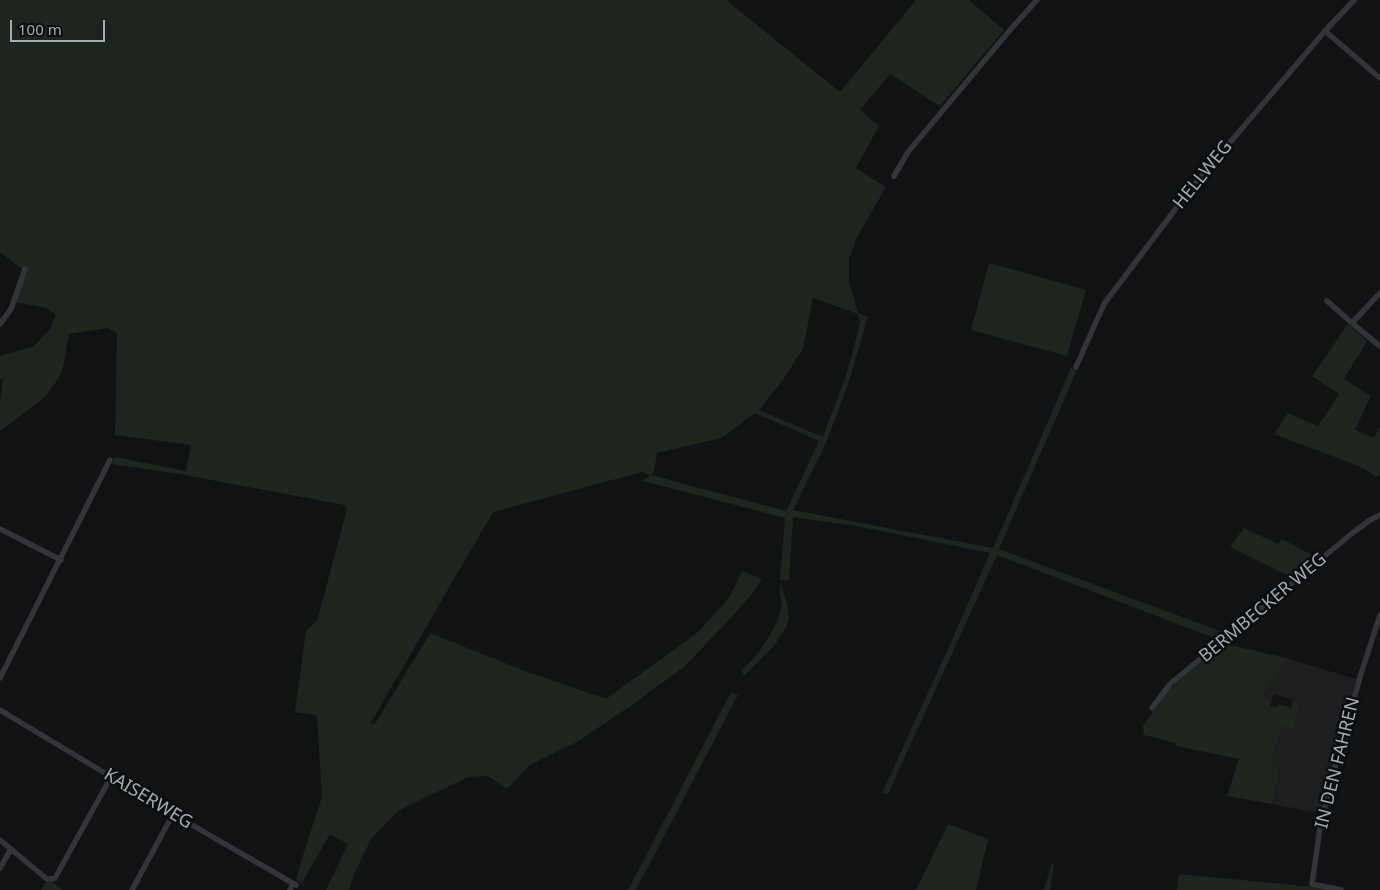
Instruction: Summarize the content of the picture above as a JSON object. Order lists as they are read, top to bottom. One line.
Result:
{"streets":{"street":["HELLWEG","BERMBECKER WEG","IN DEN FAHREN","KAISERWEG"]},"scale_bar":"100 m"}
